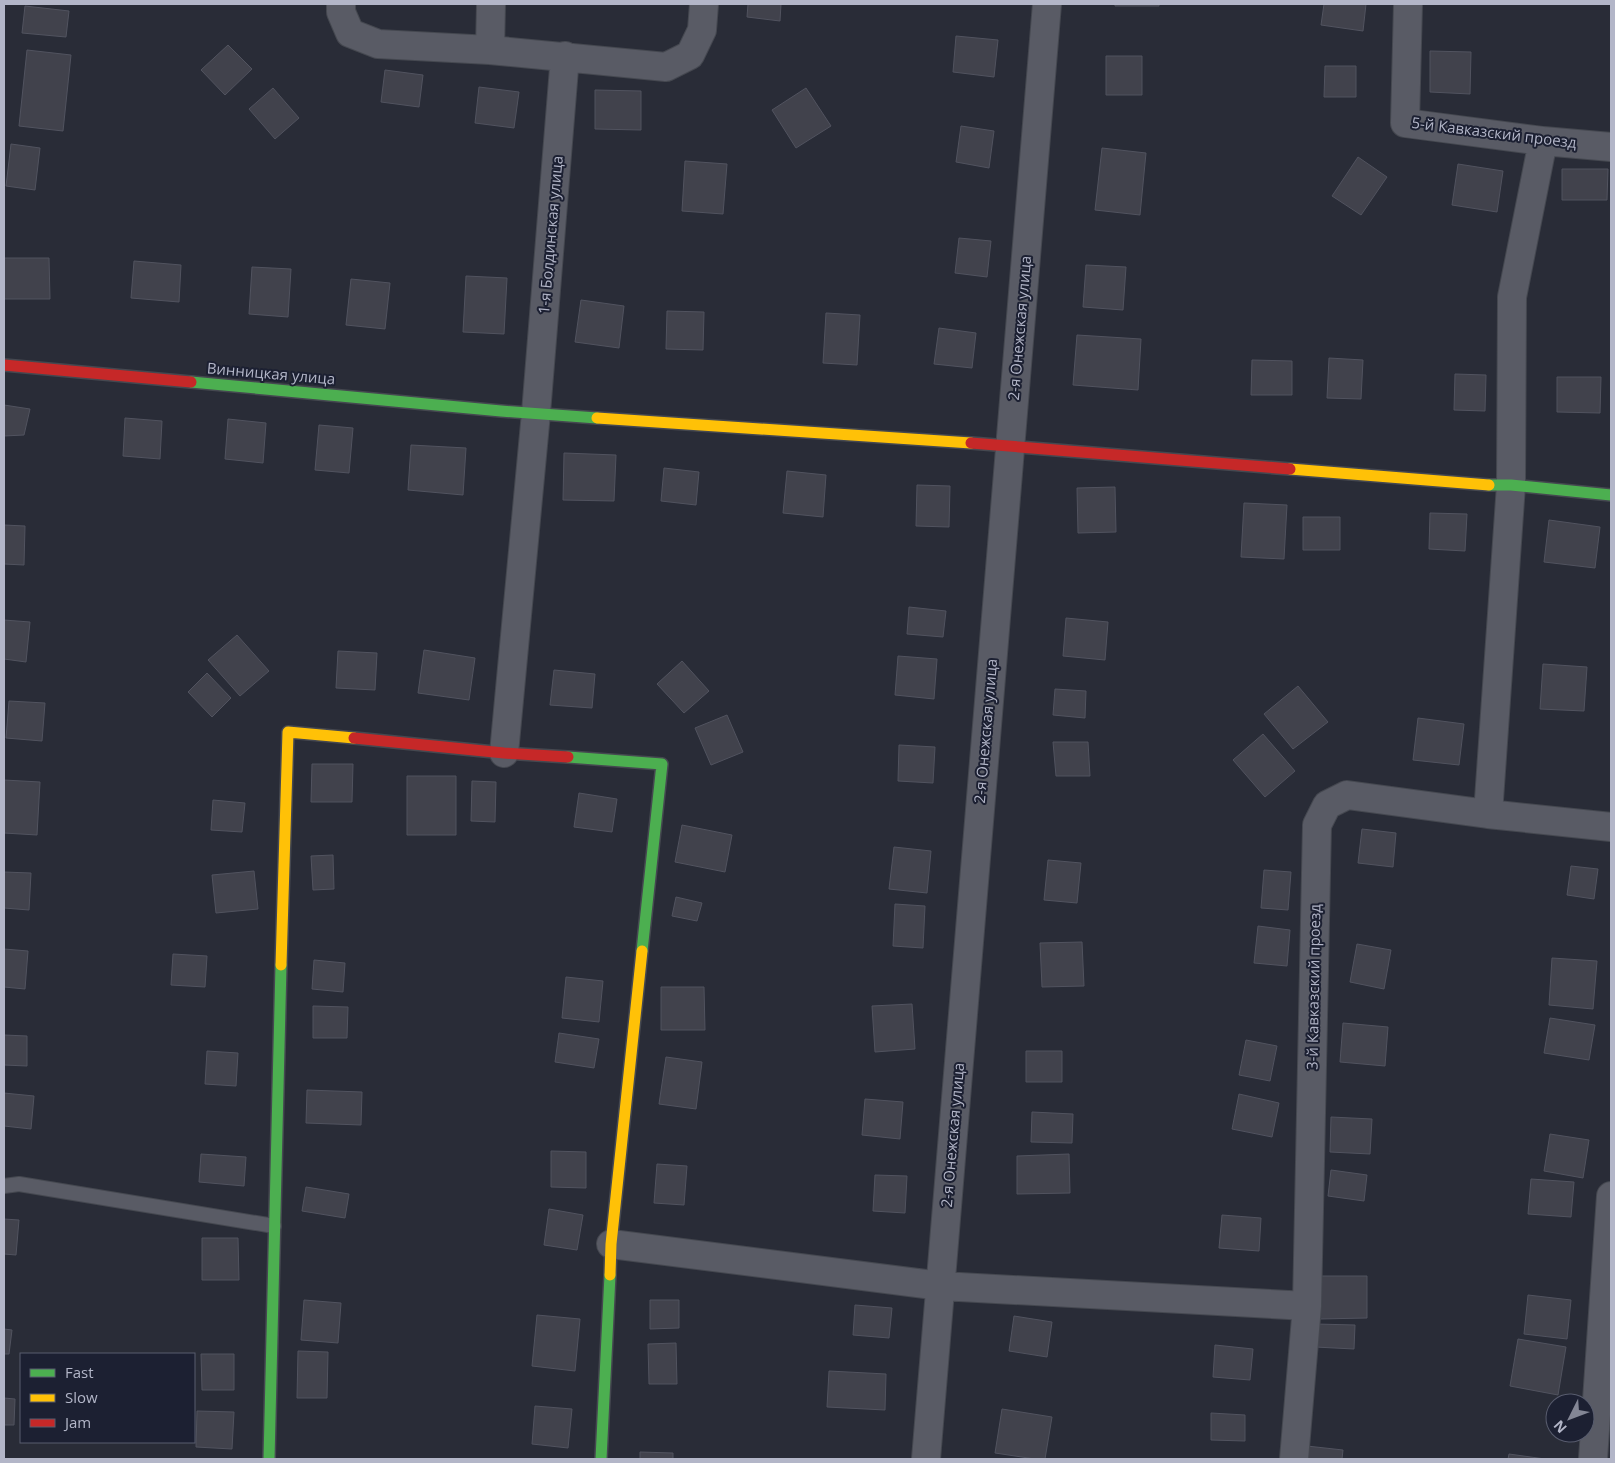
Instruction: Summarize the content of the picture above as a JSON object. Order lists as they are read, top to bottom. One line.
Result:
{"streets":{"street":["5-й Кавказский проезд","1-я Болдинская улица","2-я Онежская улица","Винницкая улица","3-й Кавказский проезд"]},"crossings":[["1-я Болдинская улица","Винницкая улица"],["2-я Онежская улица","Винницкая улица"]],"legend":["Fast","Slow","Jam"],"north":"bottom left"}
